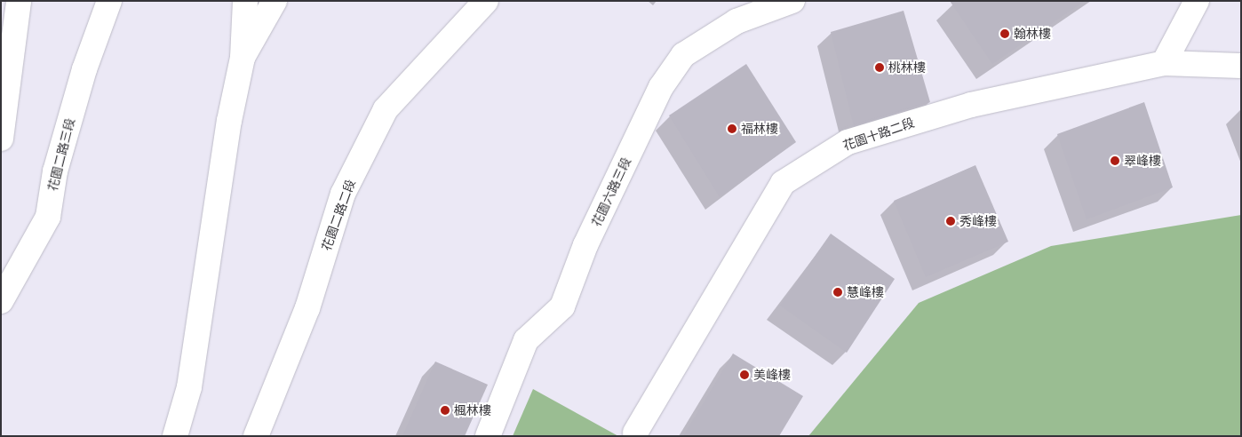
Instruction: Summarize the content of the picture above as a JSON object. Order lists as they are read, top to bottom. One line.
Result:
{"streets":{"street":["花園十路二段","花園二路三段","花園六路三段","花園二路二段"]},"places":["翰林樓","桃林樓","福林樓","翠峰樓","秀峰樓","慧峰樓","美峰樓","楓林樓"]}
